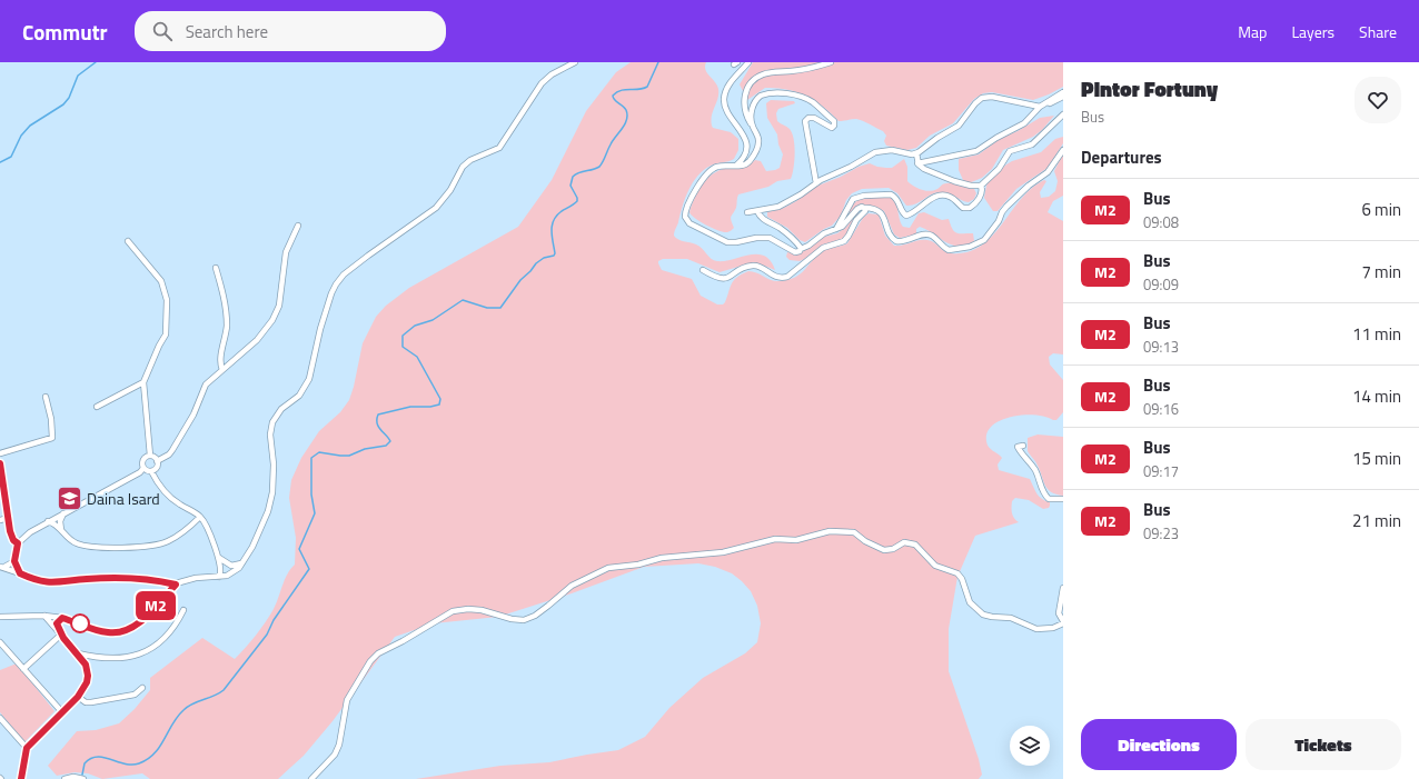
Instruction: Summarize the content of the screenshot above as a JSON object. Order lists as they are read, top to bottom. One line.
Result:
{"places":{"school or university":["Daina Isard"]},"lines":["bus line M2"],"page":{"header":"Commutr","search":"Search here","nav":["Map","Layers","Share"],"on_map":"M2","heading":[["Pintor Fortuny","Bus"],"Departures"],"list":[{"mark":"M2","name":"Bus","note":"09:08","value":"6 min"},{"mark":"M2","name":"Bus","note":"09:09","value":"7 min"},{"mark":"M2","name":"Bus","note":"09:13","value":"11 min"},{"mark":"M2","name":"Bus","note":"09:16","value":"14 min"},{"mark":"M2","name":"Bus","note":"09:17","value":"15 min"},{"mark":"M2","name":"Bus","note":"09:23","value":"21 min"}],"buttons":["Directions","Tickets"]}}
